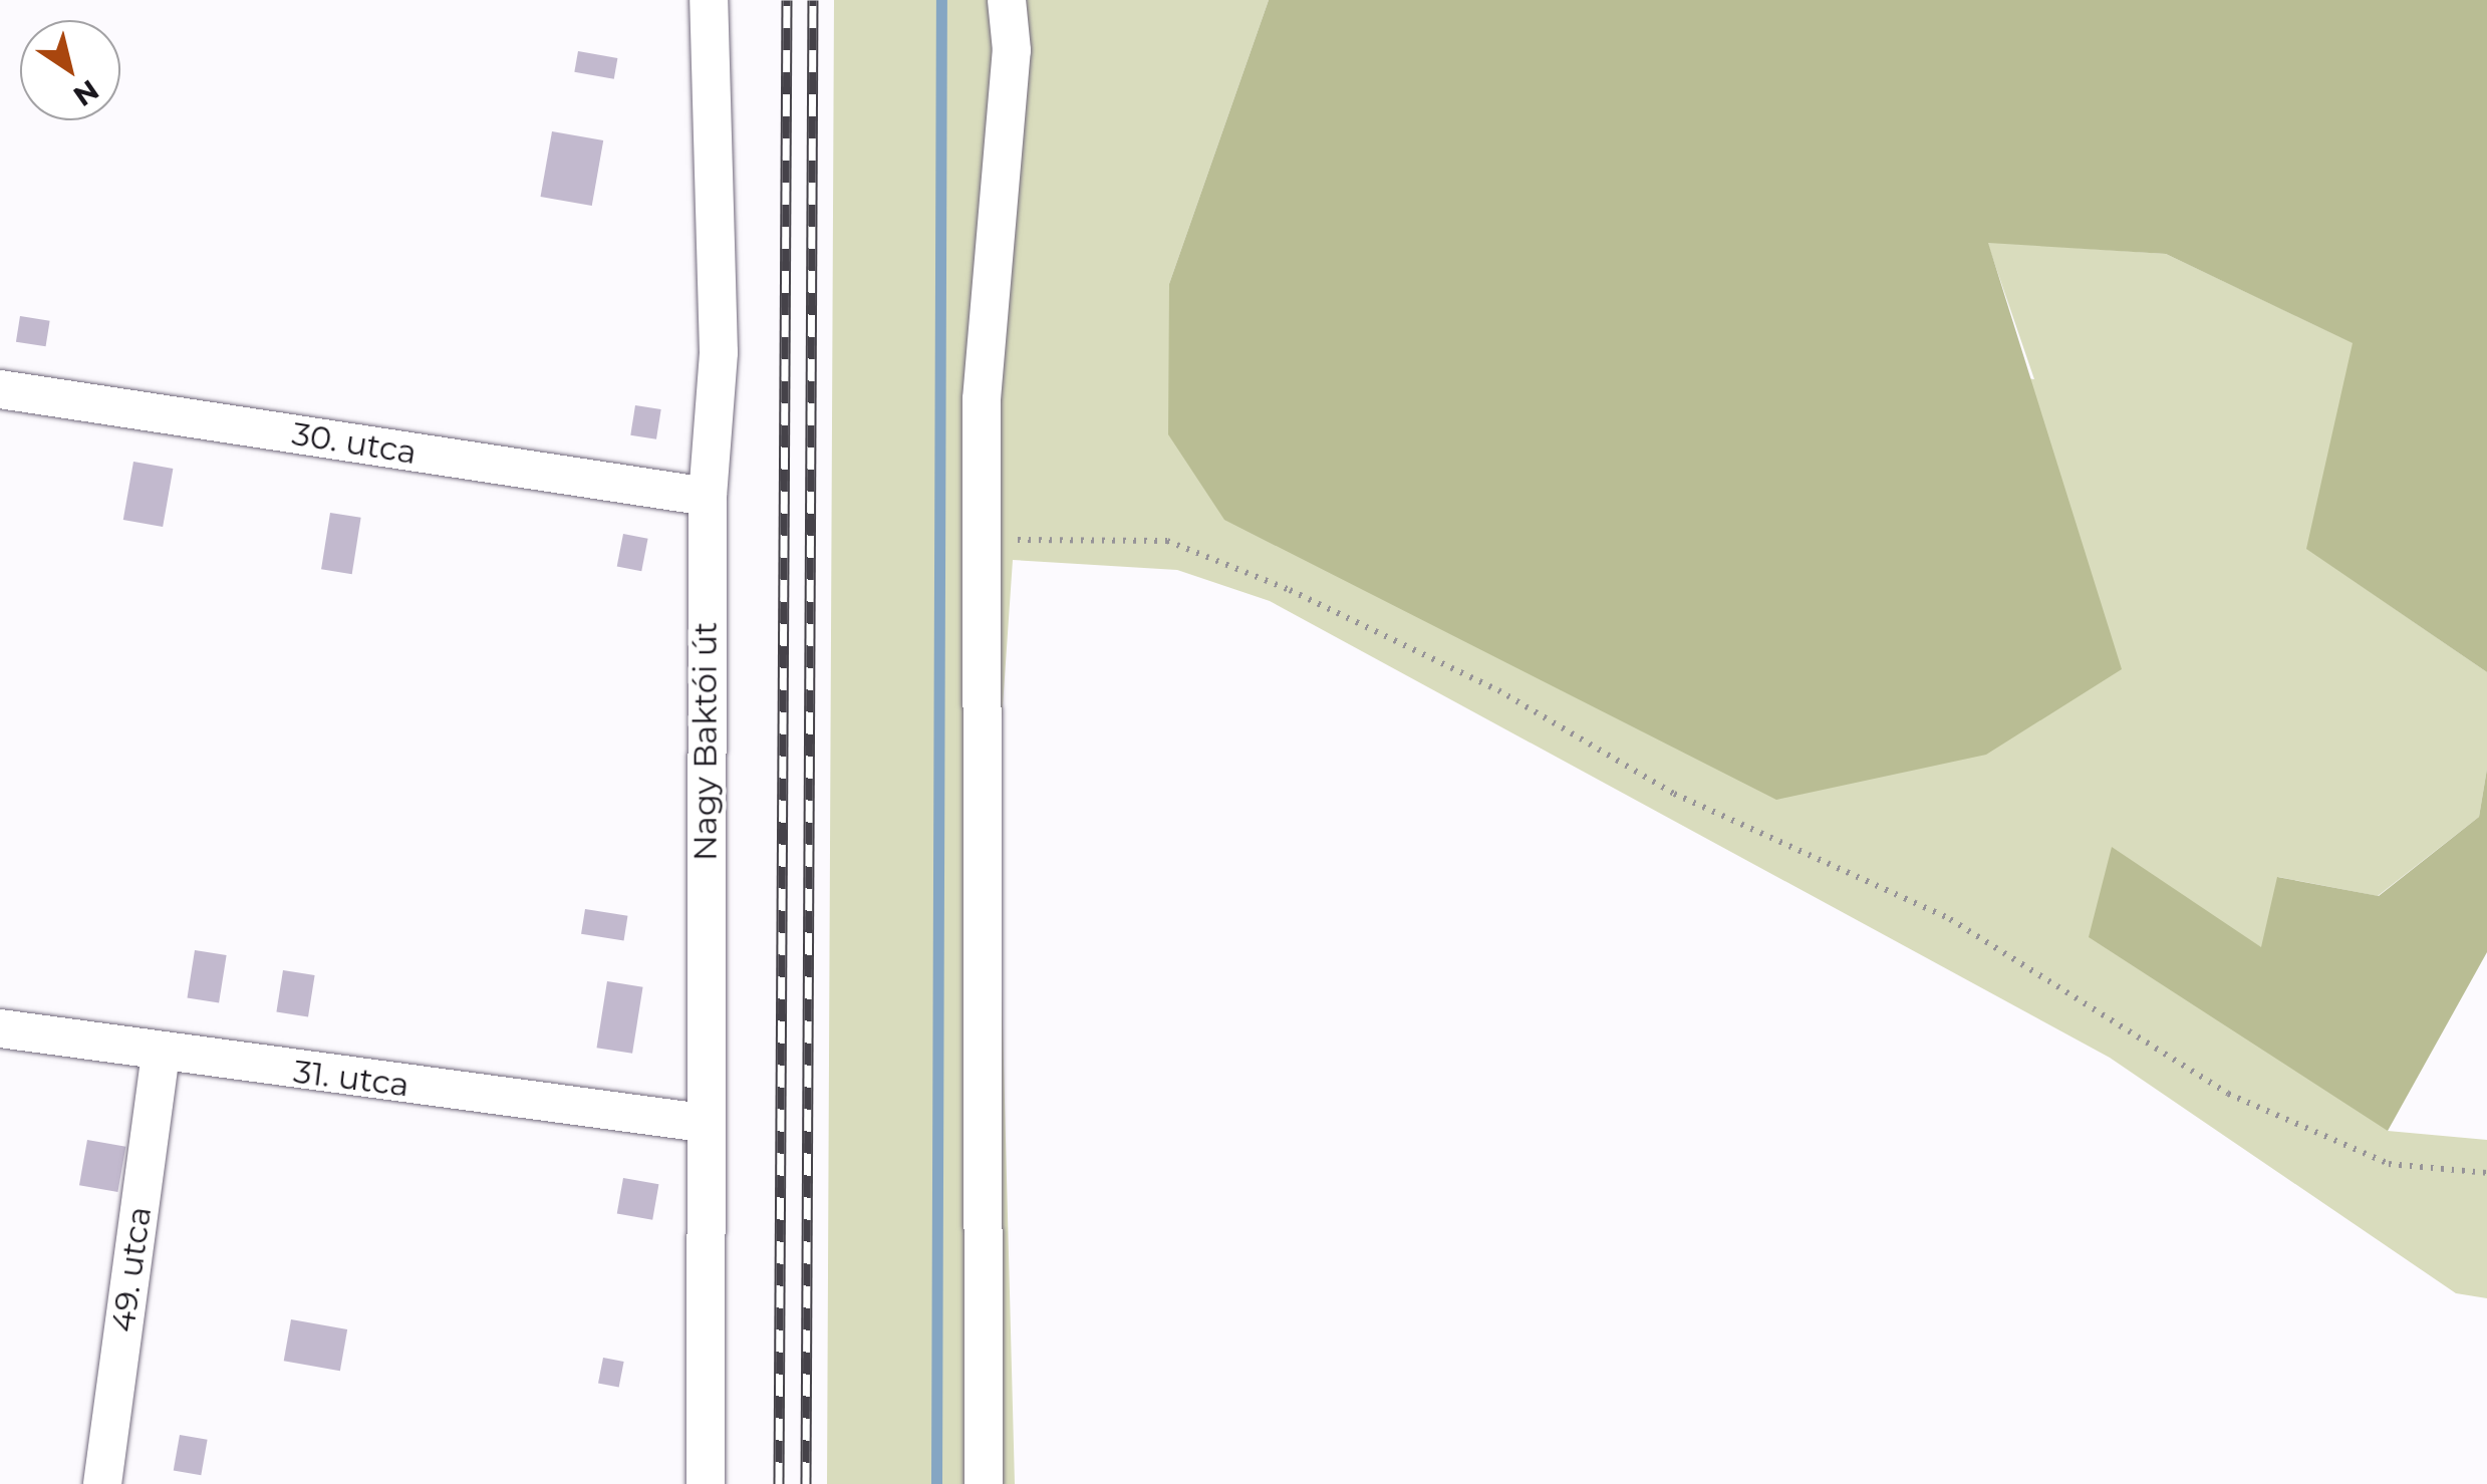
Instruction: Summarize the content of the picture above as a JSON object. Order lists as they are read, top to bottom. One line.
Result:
{"streets":{"street":["30. utca","Nagy Baktói út","31. utca","49. utca"]},"crossings":[["30. utca","Nagy Baktói út"],["Nagy Baktói út","31. utca"],["31. utca","49. utca"]],"north":"bottom right"}
